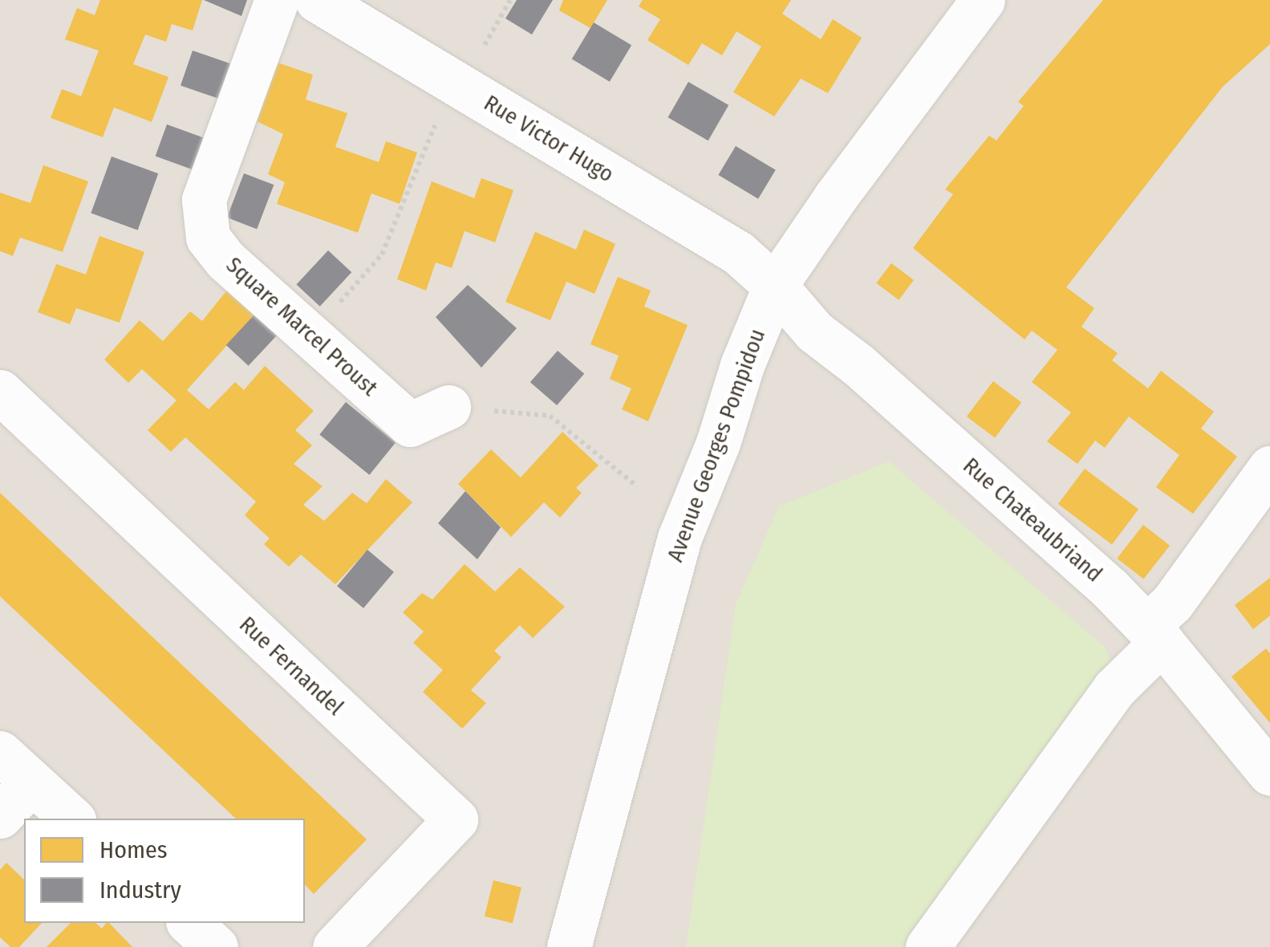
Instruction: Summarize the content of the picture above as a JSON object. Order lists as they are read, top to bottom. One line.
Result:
{"streets":{"street":["Rue Victor Hugo","Square Marcel Proust","Avenue Georges Pompidou","Rue Chateaubriand","Rue Fernandel"]},"crossings":[["Rue Victor Hugo","Avenue Georges Pompidou"],["Rue Victor Hugo","Rue Chateaubriand"],["Avenue Georges Pompidou","Rue Chateaubriand"]],"legend":["Homes","Industry"]}
